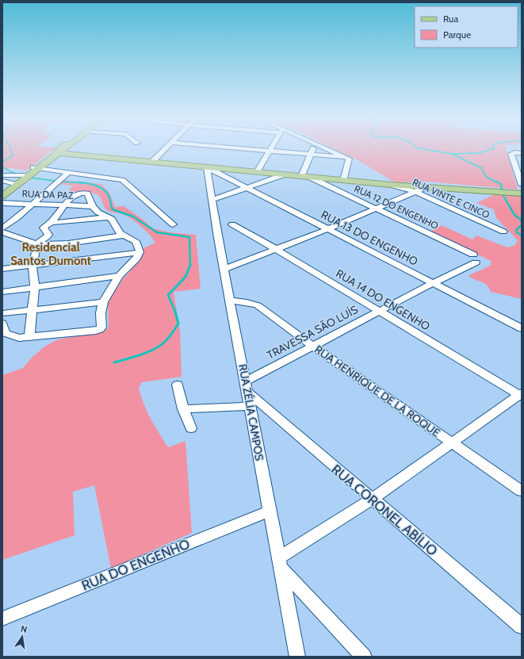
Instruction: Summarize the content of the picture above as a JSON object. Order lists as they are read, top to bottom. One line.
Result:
{"streets":{"street":["RUA DA PAZ","RUA VINTE E CINCO","RUA 12 DO ENGENHO","RUA 13 DO ENGENHO","RUA 14 DO ENGENHO","TRAVESSA SÃO LUÍS","RUA HENRIQUE DE LÃ ROQUE","RUA ZÉLIA CAMPOS","RUA CORONEL ABÍLIO","RUA DO ENGENHO"]},"crossings":[["RUA 12 DO ENGENHO","TRAVESSA SÃO LUÍS"],["RUA 13 DO ENGENHO","TRAVESSA SÃO LUÍS"],["RUA 13 DO ENGENHO","RUA ZÉLIA CAMPOS"],["RUA 14 DO ENGENHO","TRAVESSA SÃO LUÍS"],["TRAVESSA SÃO LUÍS","RUA HENRIQUE DE LÃ ROQUE"],["TRAVESSA SÃO LUÍS","RUA ZÉLIA CAMPOS"],["TRAVESSA SÃO LUÍS","RUA CORONEL ABÍLIO"],["RUA HENRIQUE DE LÃ ROQUE","RUA ZÉLIA CAMPOS"],["RUA ZÉLIA CAMPOS","RUA CORONEL ABÍLIO"],["RUA ZÉLIA CAMPOS","RUA DO ENGENHO"]],"districts":["Residencial Santos Dumont"],"legend":["Rua","Parque"],"north":"top"}
